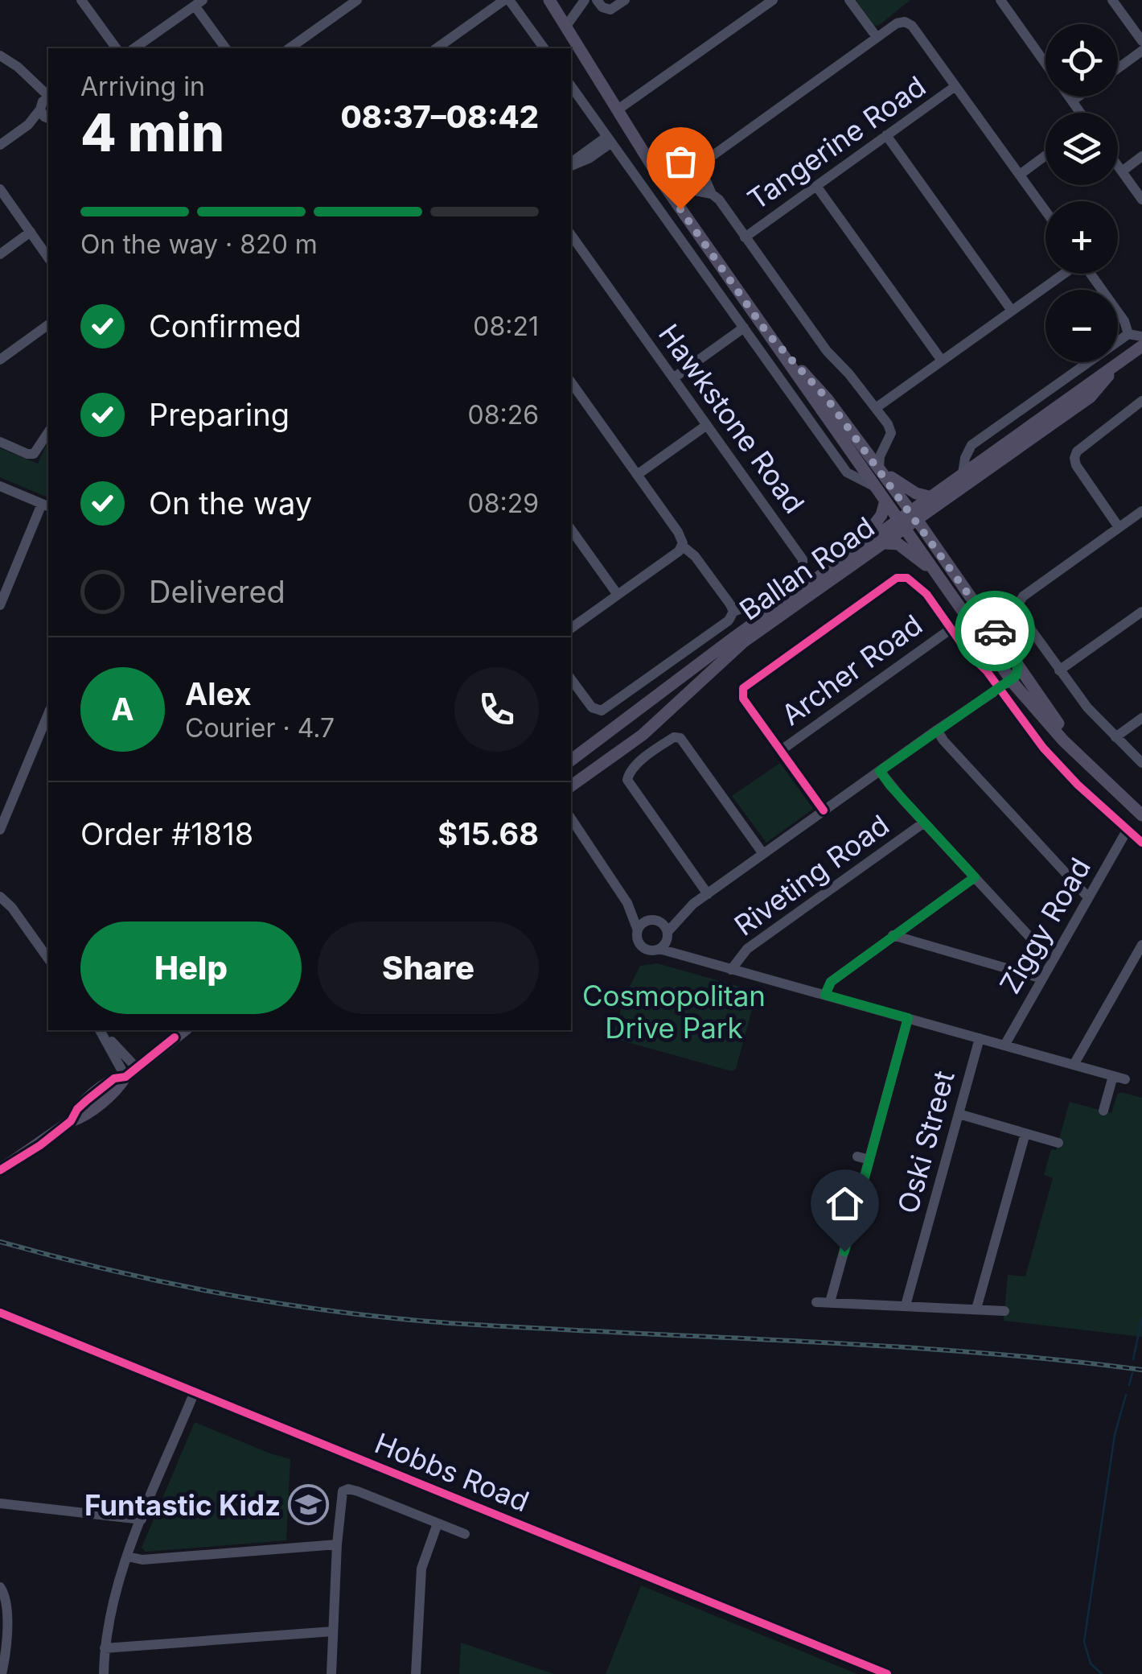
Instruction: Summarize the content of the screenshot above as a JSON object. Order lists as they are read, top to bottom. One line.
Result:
{"streets":{"main road":["Ballan Road"],"street":["Tangerine Road","Hawkstone Road","Archer Road","Riveting Road","Ziggy Road","Oski Street","Hobbs Road"]},"parks":["Cosmopolitan Drive Park"],"places":{"school or university":["Funtastic Kidz"]},"page":{"map_buttons":["+","−"],"heading":["4 min","Arriving in","08:37–08:42"],"panel":["Alex","Courier · 4.7","Order #1818","$15.68"],"bar":"On the way · 820 m","list":[["Confirmed","08:21"],["Preparing","08:26"],["On the way","08:29"],"Delivered"],"round":"A","buttons":["Help","Share"]}}
